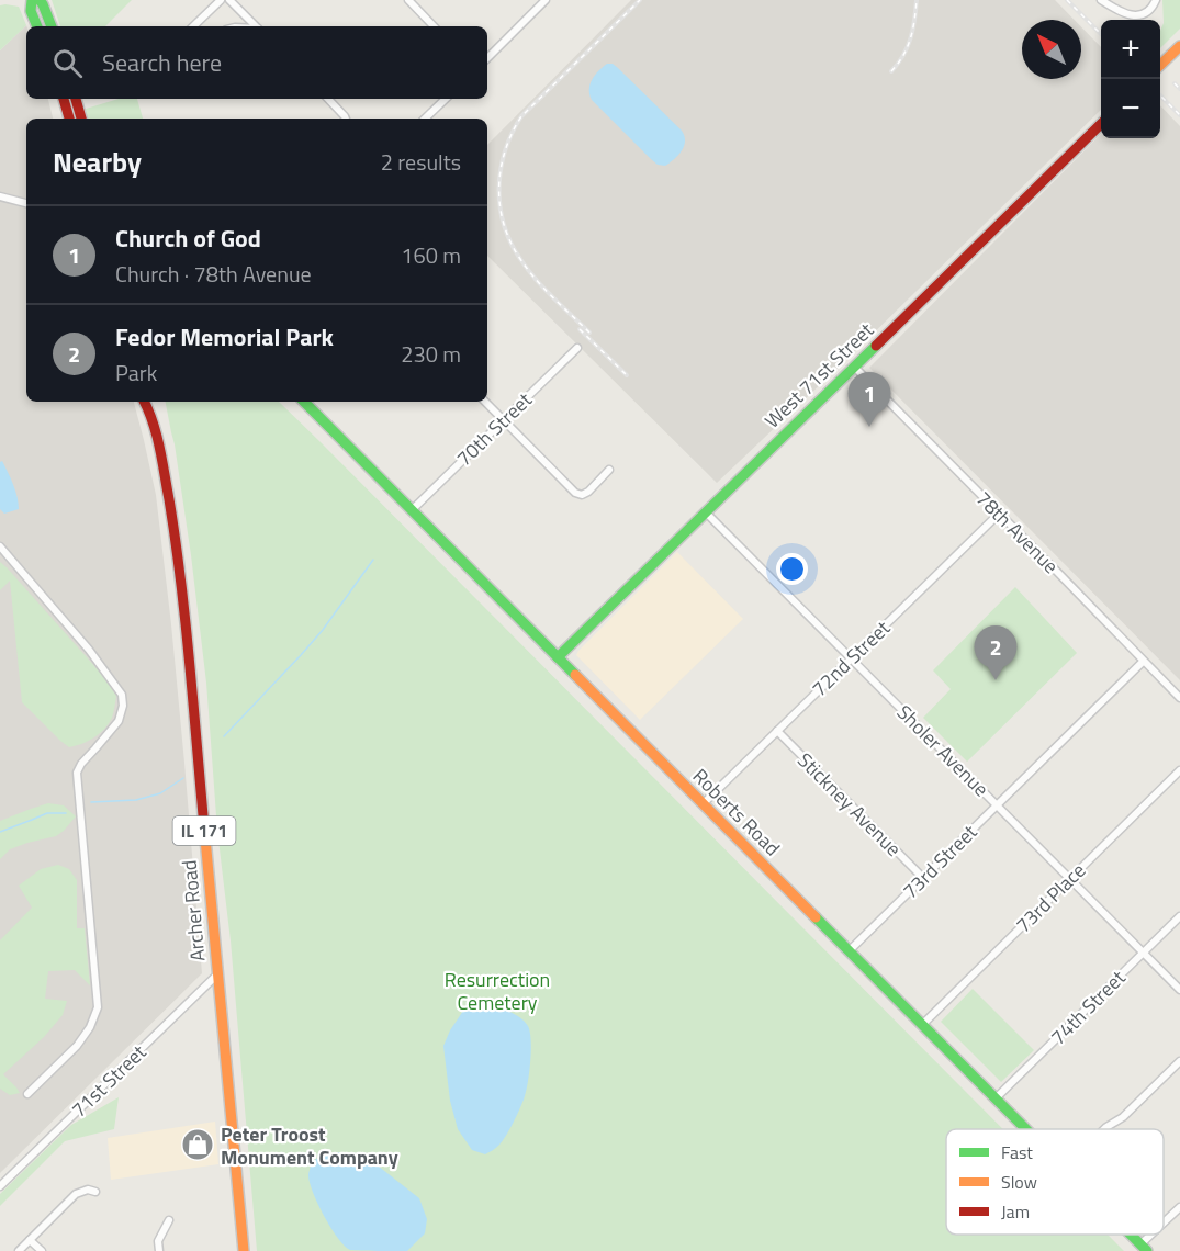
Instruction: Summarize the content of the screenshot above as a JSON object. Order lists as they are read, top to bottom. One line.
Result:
{"streets":{"street":["West 71st Street","70th Street","78th Avenue","72nd Street","Sholer Avenue","Stickney Avenue","Roberts Road","IL 171","73rd Street","73rd Place","Archer Road","74th Street","71st Street"]},"crossings":[["West 71st Street","78th Avenue"],["West 71st Street","Sholer Avenue"],["West 71st Street","Roberts Road"],["70th Street","Roberts Road"],["78th Avenue","72nd Street"],["78th Avenue","73rd Street"],["72nd Street","Sholer Avenue"],["72nd Street","Stickney Avenue"],["72nd Street","Roberts Road"],["Sholer Avenue","73rd Street"],["Sholer Avenue","73rd Place"],["Sholer Avenue","74th Street"],["Stickney Avenue","73rd Street"],["Roberts Road","73rd Street"],["Roberts Road","73rd Place"],["Roberts Road","74th Street"],["Archer Road","71st Street"]],"parks":["Resurrection Cemetery"],"places":{"shop":["Peter Troost Monument Company"]},"legend":["Fast","Slow","Jam"],"north":"top left","page":{"map_buttons":["+","−"],"search":"Search here","heading":["Nearby","2 results"],"list":[{"mark":"1","name":"Church of God","note":"Church · 78th Avenue","value":"160 m"},{"mark":"2","name":"Fedor Memorial Park","note":"Park","value":"230 m"}],"pins":["1","2"]}}
